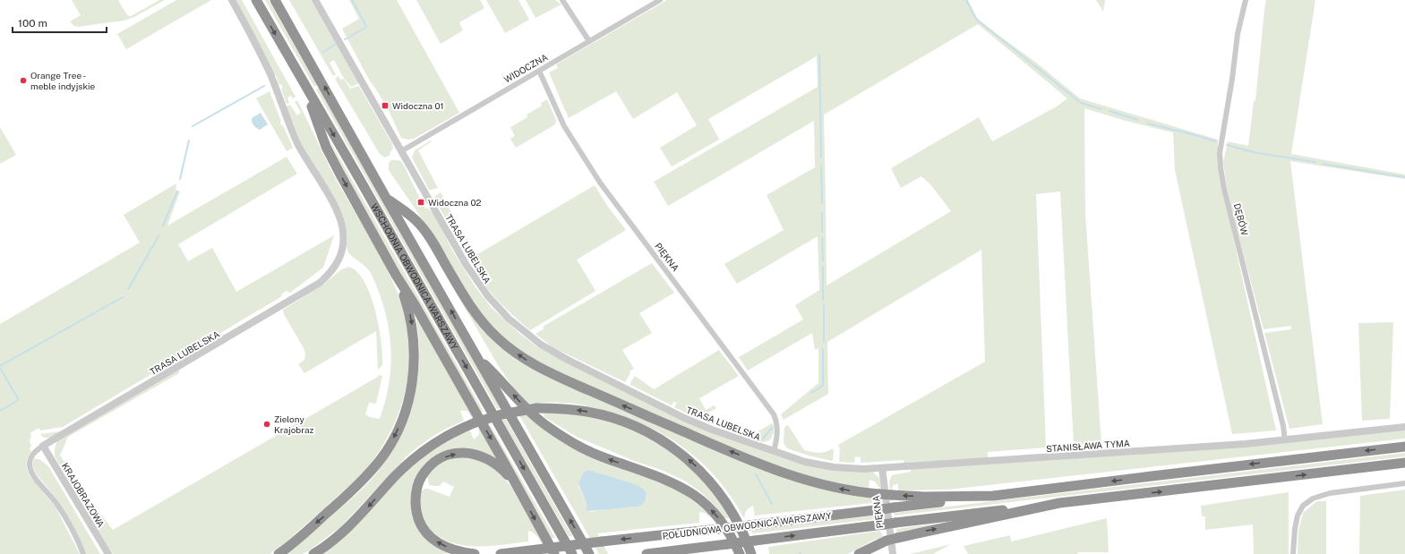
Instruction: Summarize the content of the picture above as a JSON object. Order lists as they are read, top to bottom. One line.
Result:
{"streets":{"highway":["WSCHODNIA OBWODNICA WARSZAWY","POŁUDNIOWA OBWODNICA WARSZAWY"],"street":["WIDOCZNA","DĘBÓW","TRASA LUBELSKA","PIĘKNA","STANISŁAWA TYMA","KRAJOBRAZOWA"]},"crossings":[["WIDOCZNA","TRASA LUBELSKA"],["WIDOCZNA","PIĘKNA"],["DĘBÓW","STANISŁAWA TYMA"],["TRASA LUBELSKA","PIĘKNA"],["TRASA LUBELSKA","STANISŁAWA TYMA"],["TRASA LUBELSKA","KRAJOBRAZOWA"],["PIĘKNA","STANISŁAWA TYMA"]],"places":{"other":["Orange Tree - meble indyjskie","Zielony Krajobraz"],"transit":["Widoczna 01","Widoczna 02"]},"scale_bar":"100 m"}
